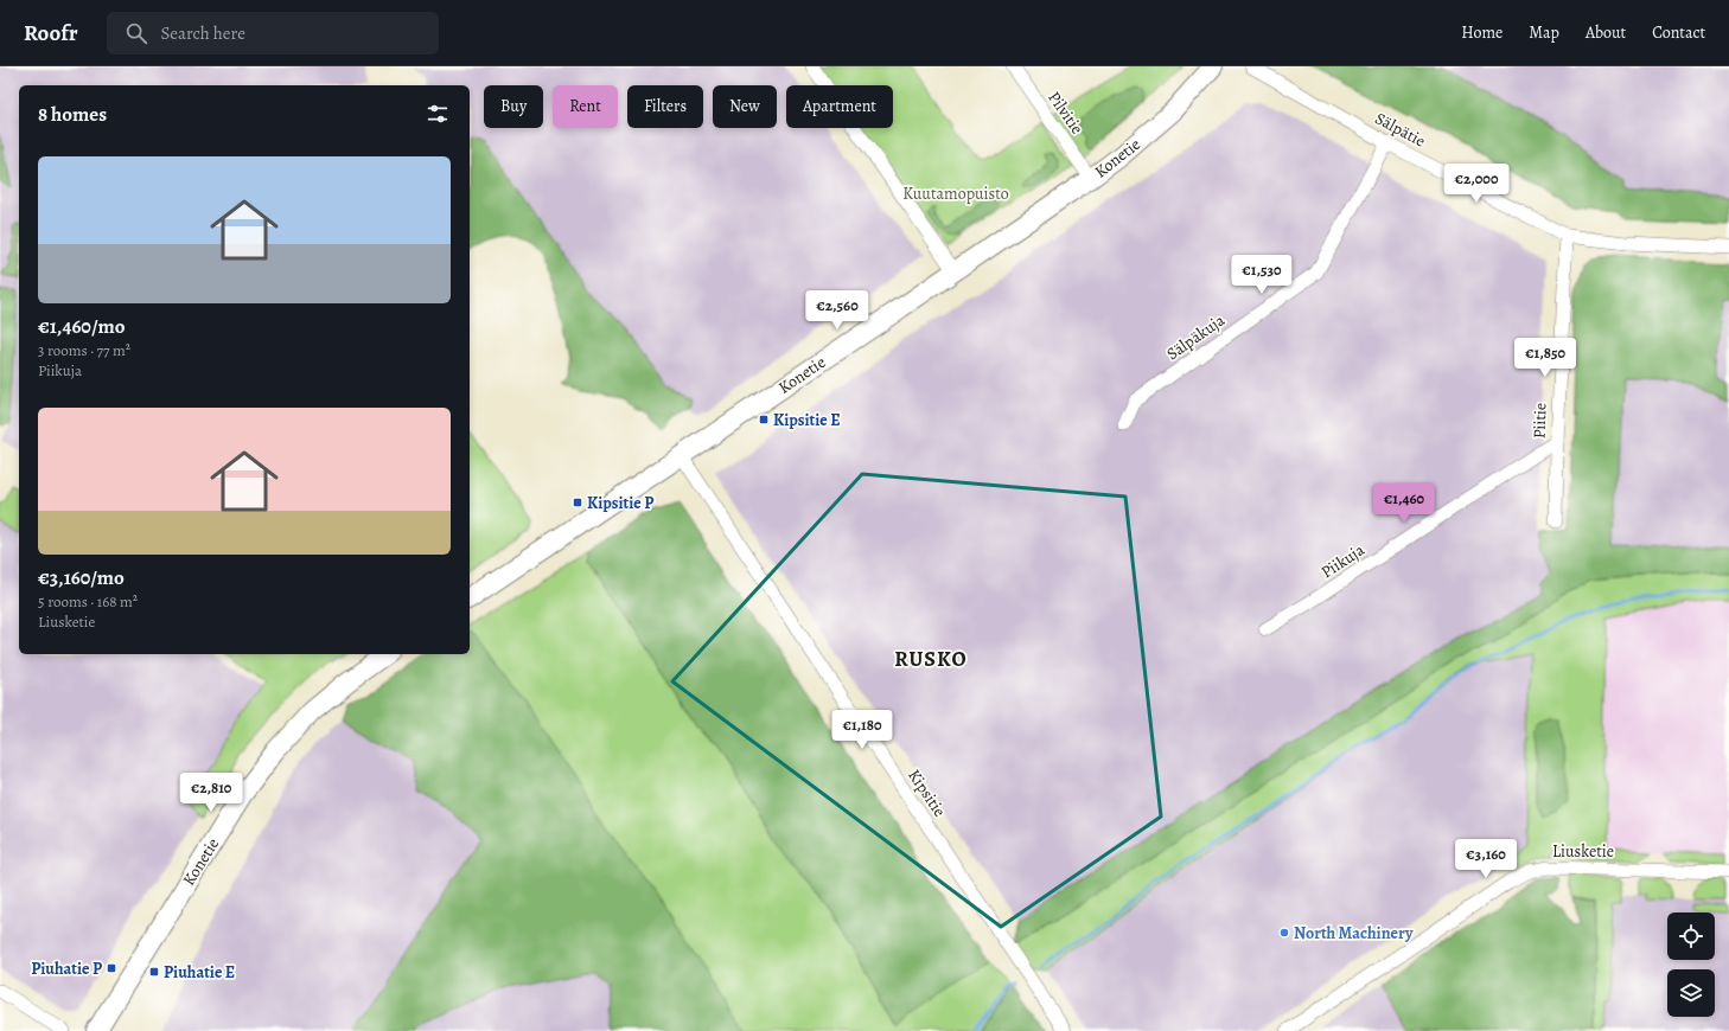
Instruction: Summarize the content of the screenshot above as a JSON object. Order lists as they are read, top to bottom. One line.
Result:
{"streets":{"street":["Pilvitie","Sälpätie","Konetie","Sälpäkuja","Piitie","Piikuja","Kipsitie","Liusketie"]},"crossings":[["Pilvitie","Konetie"],["Sälpätie","Sälpäkuja"],["Sälpätie","Piitie"],["Konetie","Kipsitie"],["Piitie","Piikuja"]],"districts":["RUSKO"],"parks":["Kuutamopuisto"],"places":{"transit":["Kipsitie E","Kipsitie P","Piuhatie P","Piuhatie E"],"other":["North Machinery"]},"page":{"header":"Roofr","search":"Search here","nav":["Home","Map","About","Contact"],"chip":["Buy","Rent","Filters","New","Apartment"],"heading":"8 homes","list":[{"name":"€1,460/mo","note":"3 rooms · 77 m² · Piikuja"},{"name":"€3,160/mo","note":"5 rooms · 168 m² · Liusketie"}],"price":["€2,000","€1,530","€2,560","€1,850","€1,460","€1,180","€2,810","€3,160"]}}
